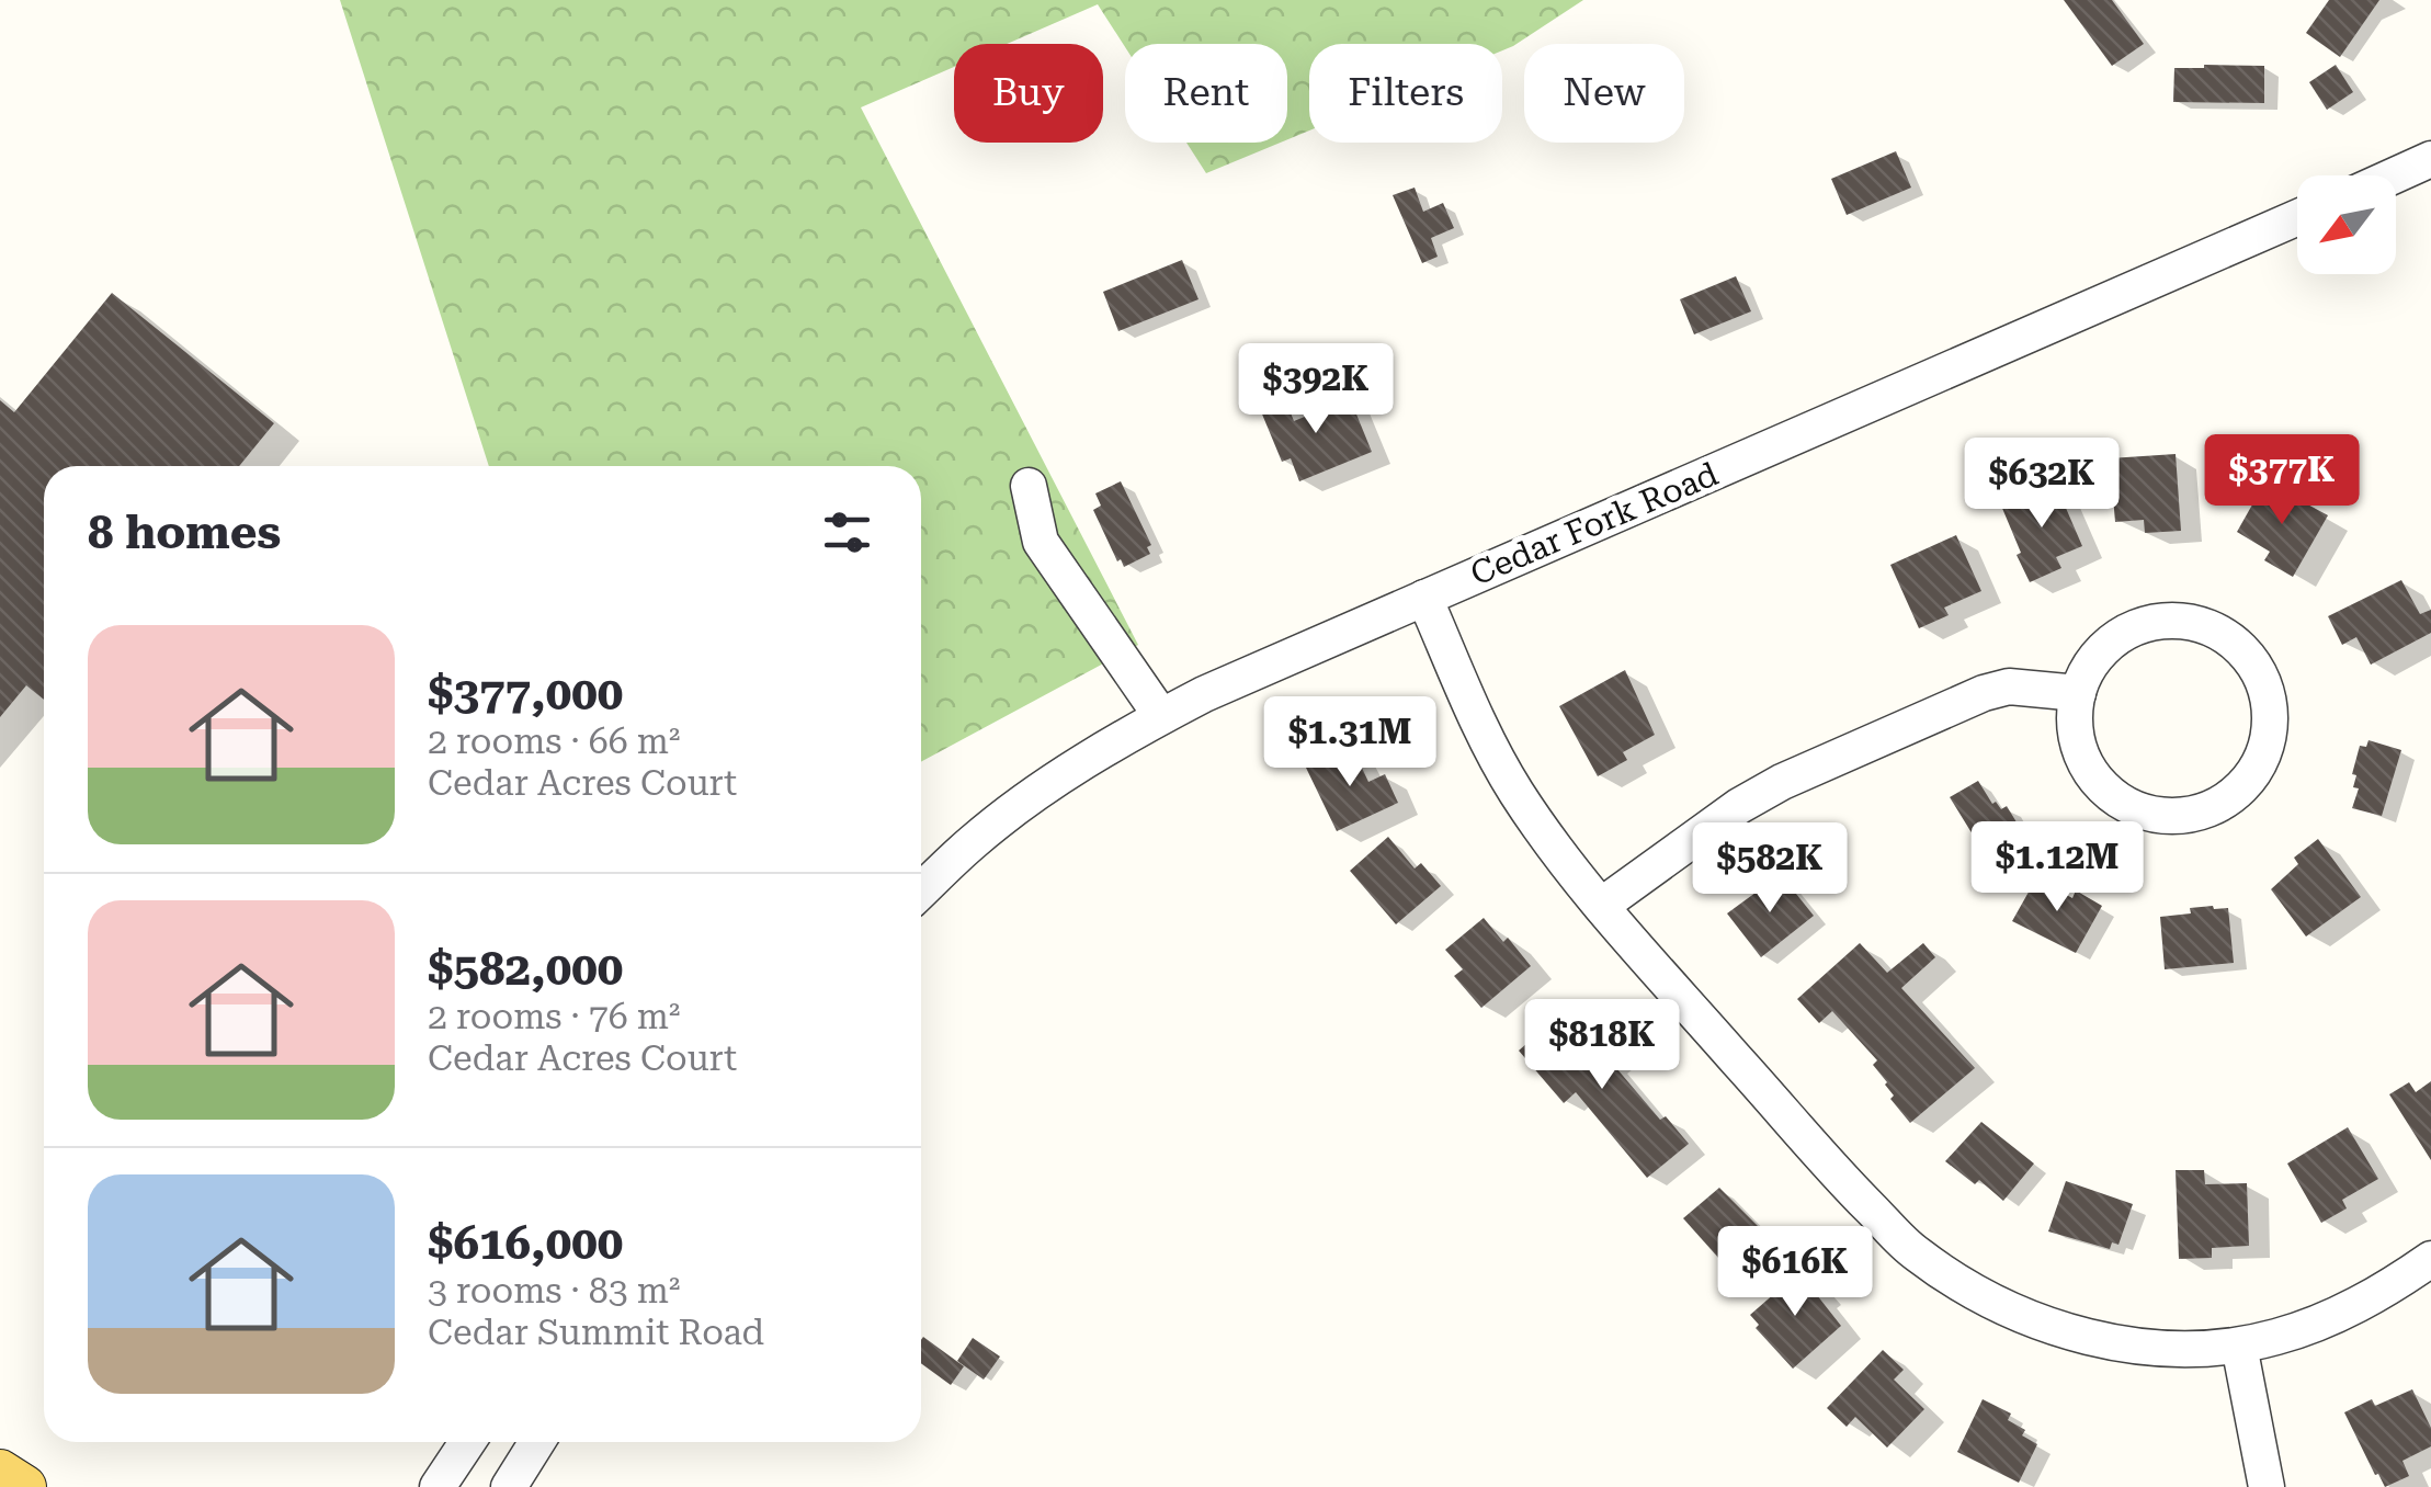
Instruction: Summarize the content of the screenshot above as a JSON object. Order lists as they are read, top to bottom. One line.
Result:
{"streets":{"street":["Cedar Fork Road"]},"north":"bottom left","page":{"chip":["Buy","Rent","Filters","New"],"price":["$392K","$377K","$632K","$1.31M","$1.12M","$582K","$818K","$616K"],"heading":"8 homes","list":[{"name":"$377,000","note":"2 rooms · 66 m² · Cedar Acres Court"},{"name":"$582,000","note":"2 rooms · 76 m² · Cedar Acres Court"},{"name":"$616,000","note":"3 rooms · 83 m² · Cedar Summit Road"}]}}
